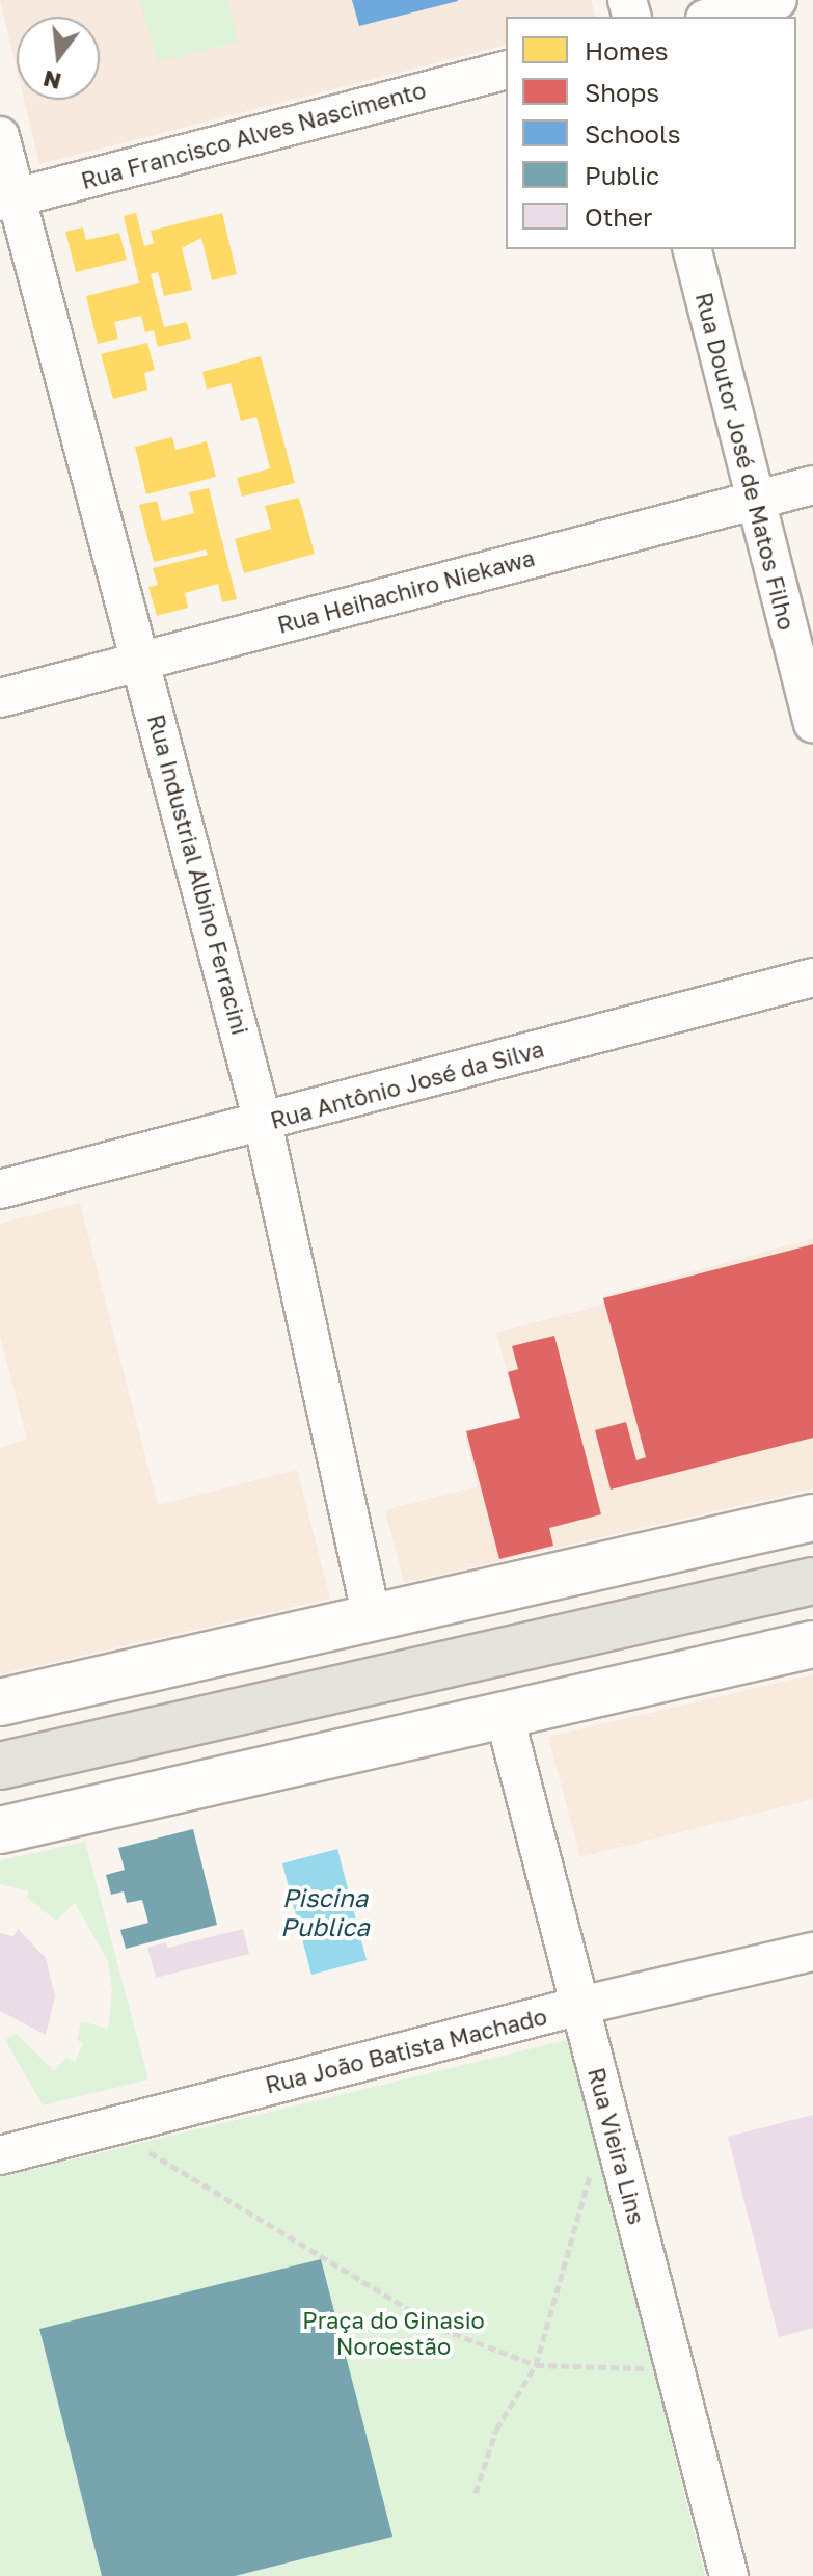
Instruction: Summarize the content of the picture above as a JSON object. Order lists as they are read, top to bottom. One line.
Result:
{"streets":{"street":["Rua Francisco Alves Nascimento","Rua Doutor José de Matos Filho","Rua Heihachiro Niekawa","Rua Industrial Albino Ferracini","Rua Antônio José da Silva","Rua João Batista Machado","Rua Vieira Lins"]},"crossings":[["Rua Francisco Alves Nascimento","Rua Industrial Albino Ferracini"],["Rua Doutor José de Matos Filho","Rua Heihachiro Niekawa"],["Rua Heihachiro Niekawa","Rua Industrial Albino Ferracini"],["Rua Industrial Albino Ferracini","Rua Antônio José da Silva"],["Rua João Batista Machado","Rua Vieira Lins"]],"water":["Piscina Publica"],"parks":["Praça do Ginasio Noroestão"],"legend":["Homes","Shops","Schools","Public","Other"],"north":"bottom"}
